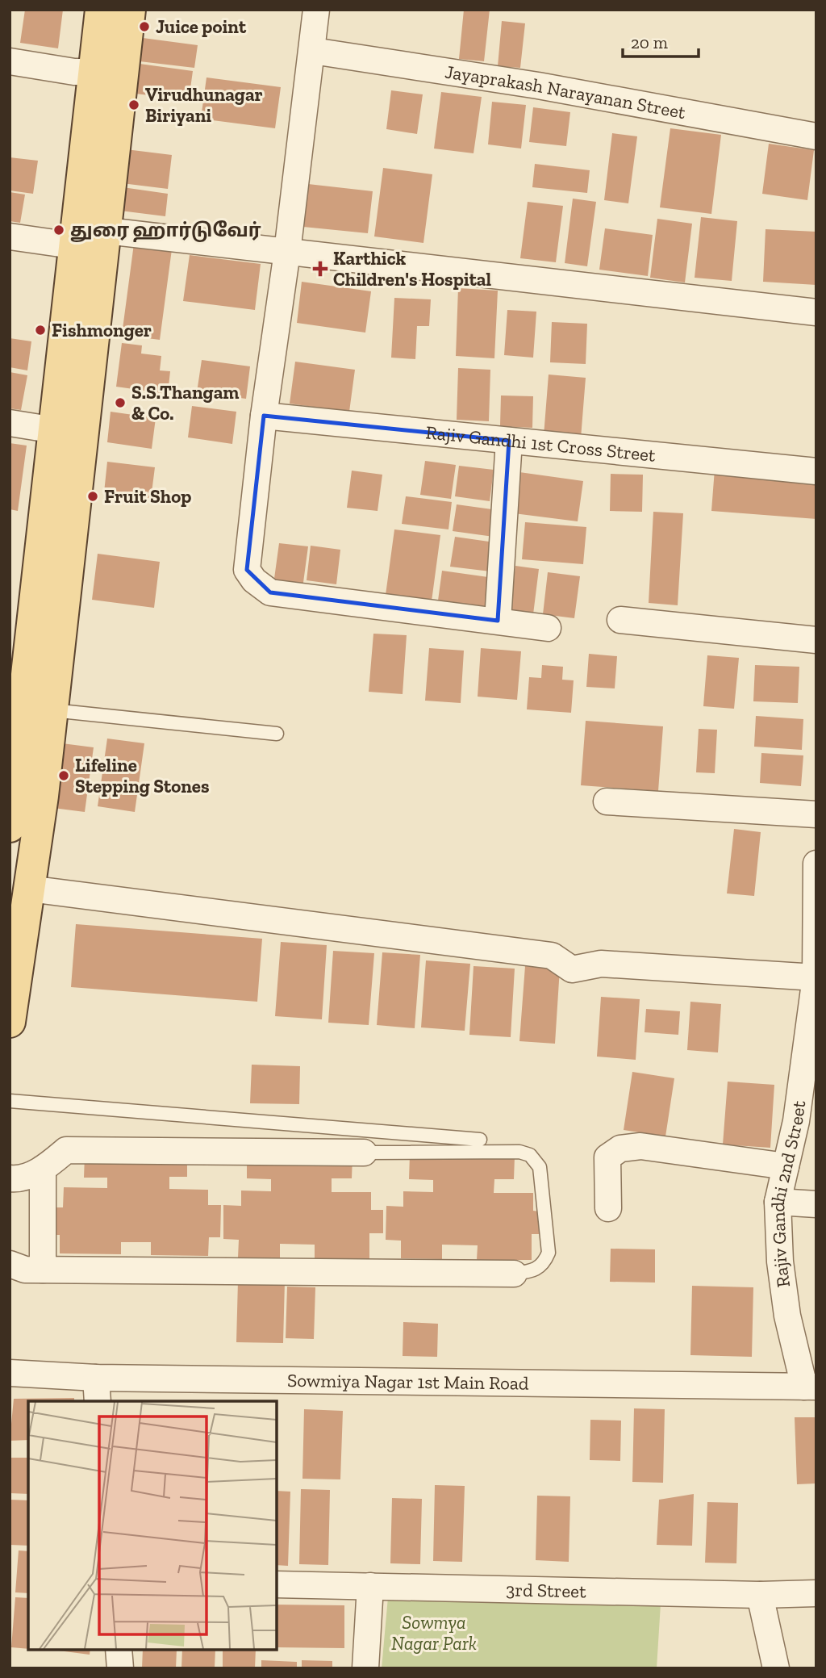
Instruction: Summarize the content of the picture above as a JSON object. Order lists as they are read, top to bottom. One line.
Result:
{"streets":{"street":["Jayaprakash Narayanan Street","Rajiv Gandhi 1st Cross Street","Rajiv Gandhi 2nd Street","Sowmiya Nagar 1st Main Road","3rd Street"]},"crossings":[["Rajiv Gandhi 2nd Street","Sowmiya Nagar 1st Main Road"]],"parks":["Sowmya Nagar Park"],"places":{"other":["Juice point","Virudhunagar Biriyani","துரை ஹார்டுவேர்","Fishmonger","S.S.Thangam & Co.","Fruit Shop","Lifeline Stepping Stones"],"health":["Karthick Children's Hospital"]},"scale_bar":"20 m"}
